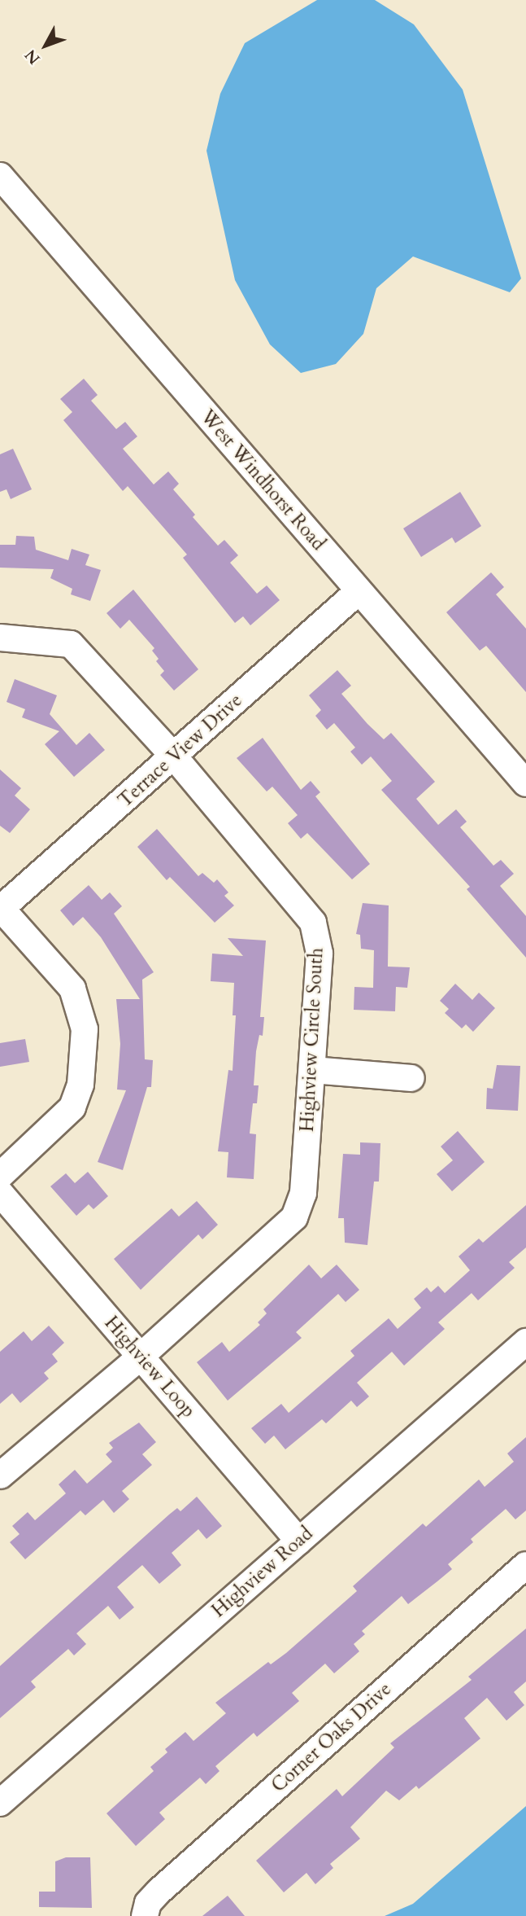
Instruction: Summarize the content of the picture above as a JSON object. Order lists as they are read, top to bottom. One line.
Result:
{"streets":{"street":["West Windhorst Road","Terrace View Drive","Highview Circle South","Highview Loop","Highview Road","Corner Oaks Drive"]},"crossings":[["West Windhorst Road","Terrace View Drive"],["Terrace View Drive","Highview Circle South"],["Highview Circle South","Highview Loop"],["Highview Loop","Highview Road"]],"north":"bottom left"}
